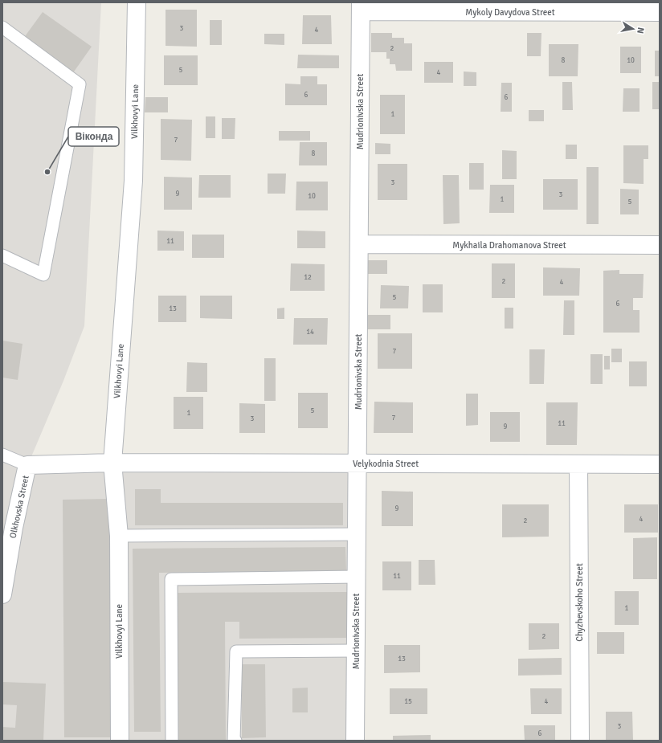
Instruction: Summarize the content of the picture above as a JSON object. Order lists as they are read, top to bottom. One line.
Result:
{"streets":{"street":["Mykoly Davydova Street","Vilkhovyi Lane","Mudrionivska Street","Mykhaila Drahomanova Street","Velykodnia Street","Olkhovska Street","Chyzhevskoho Street"]},"crossings":[["Mykoly Davydova Street","Mudrionivska Street"],["Vilkhovyi Lane","Velykodnia Street"],["Vilkhovyi Lane","Olkhovska Street"],["Mudrionivska Street","Mykhaila Drahomanova Street"],["Mudrionivska Street","Velykodnia Street"],["Velykodnia Street","Olkhovska Street"],["Velykodnia Street","Chyzhevskoho Street"]],"places":["Віконда"],"house_numbers":["3","4","2","8","10","5","4","6","6","1","7","8","3","9","3","10","1","5","11","12","2","4","5","6","13","14","7","5","1","7","3","11","9","9","4","2","11","1","2","13","15","4","3","6"],"north":"right"}
